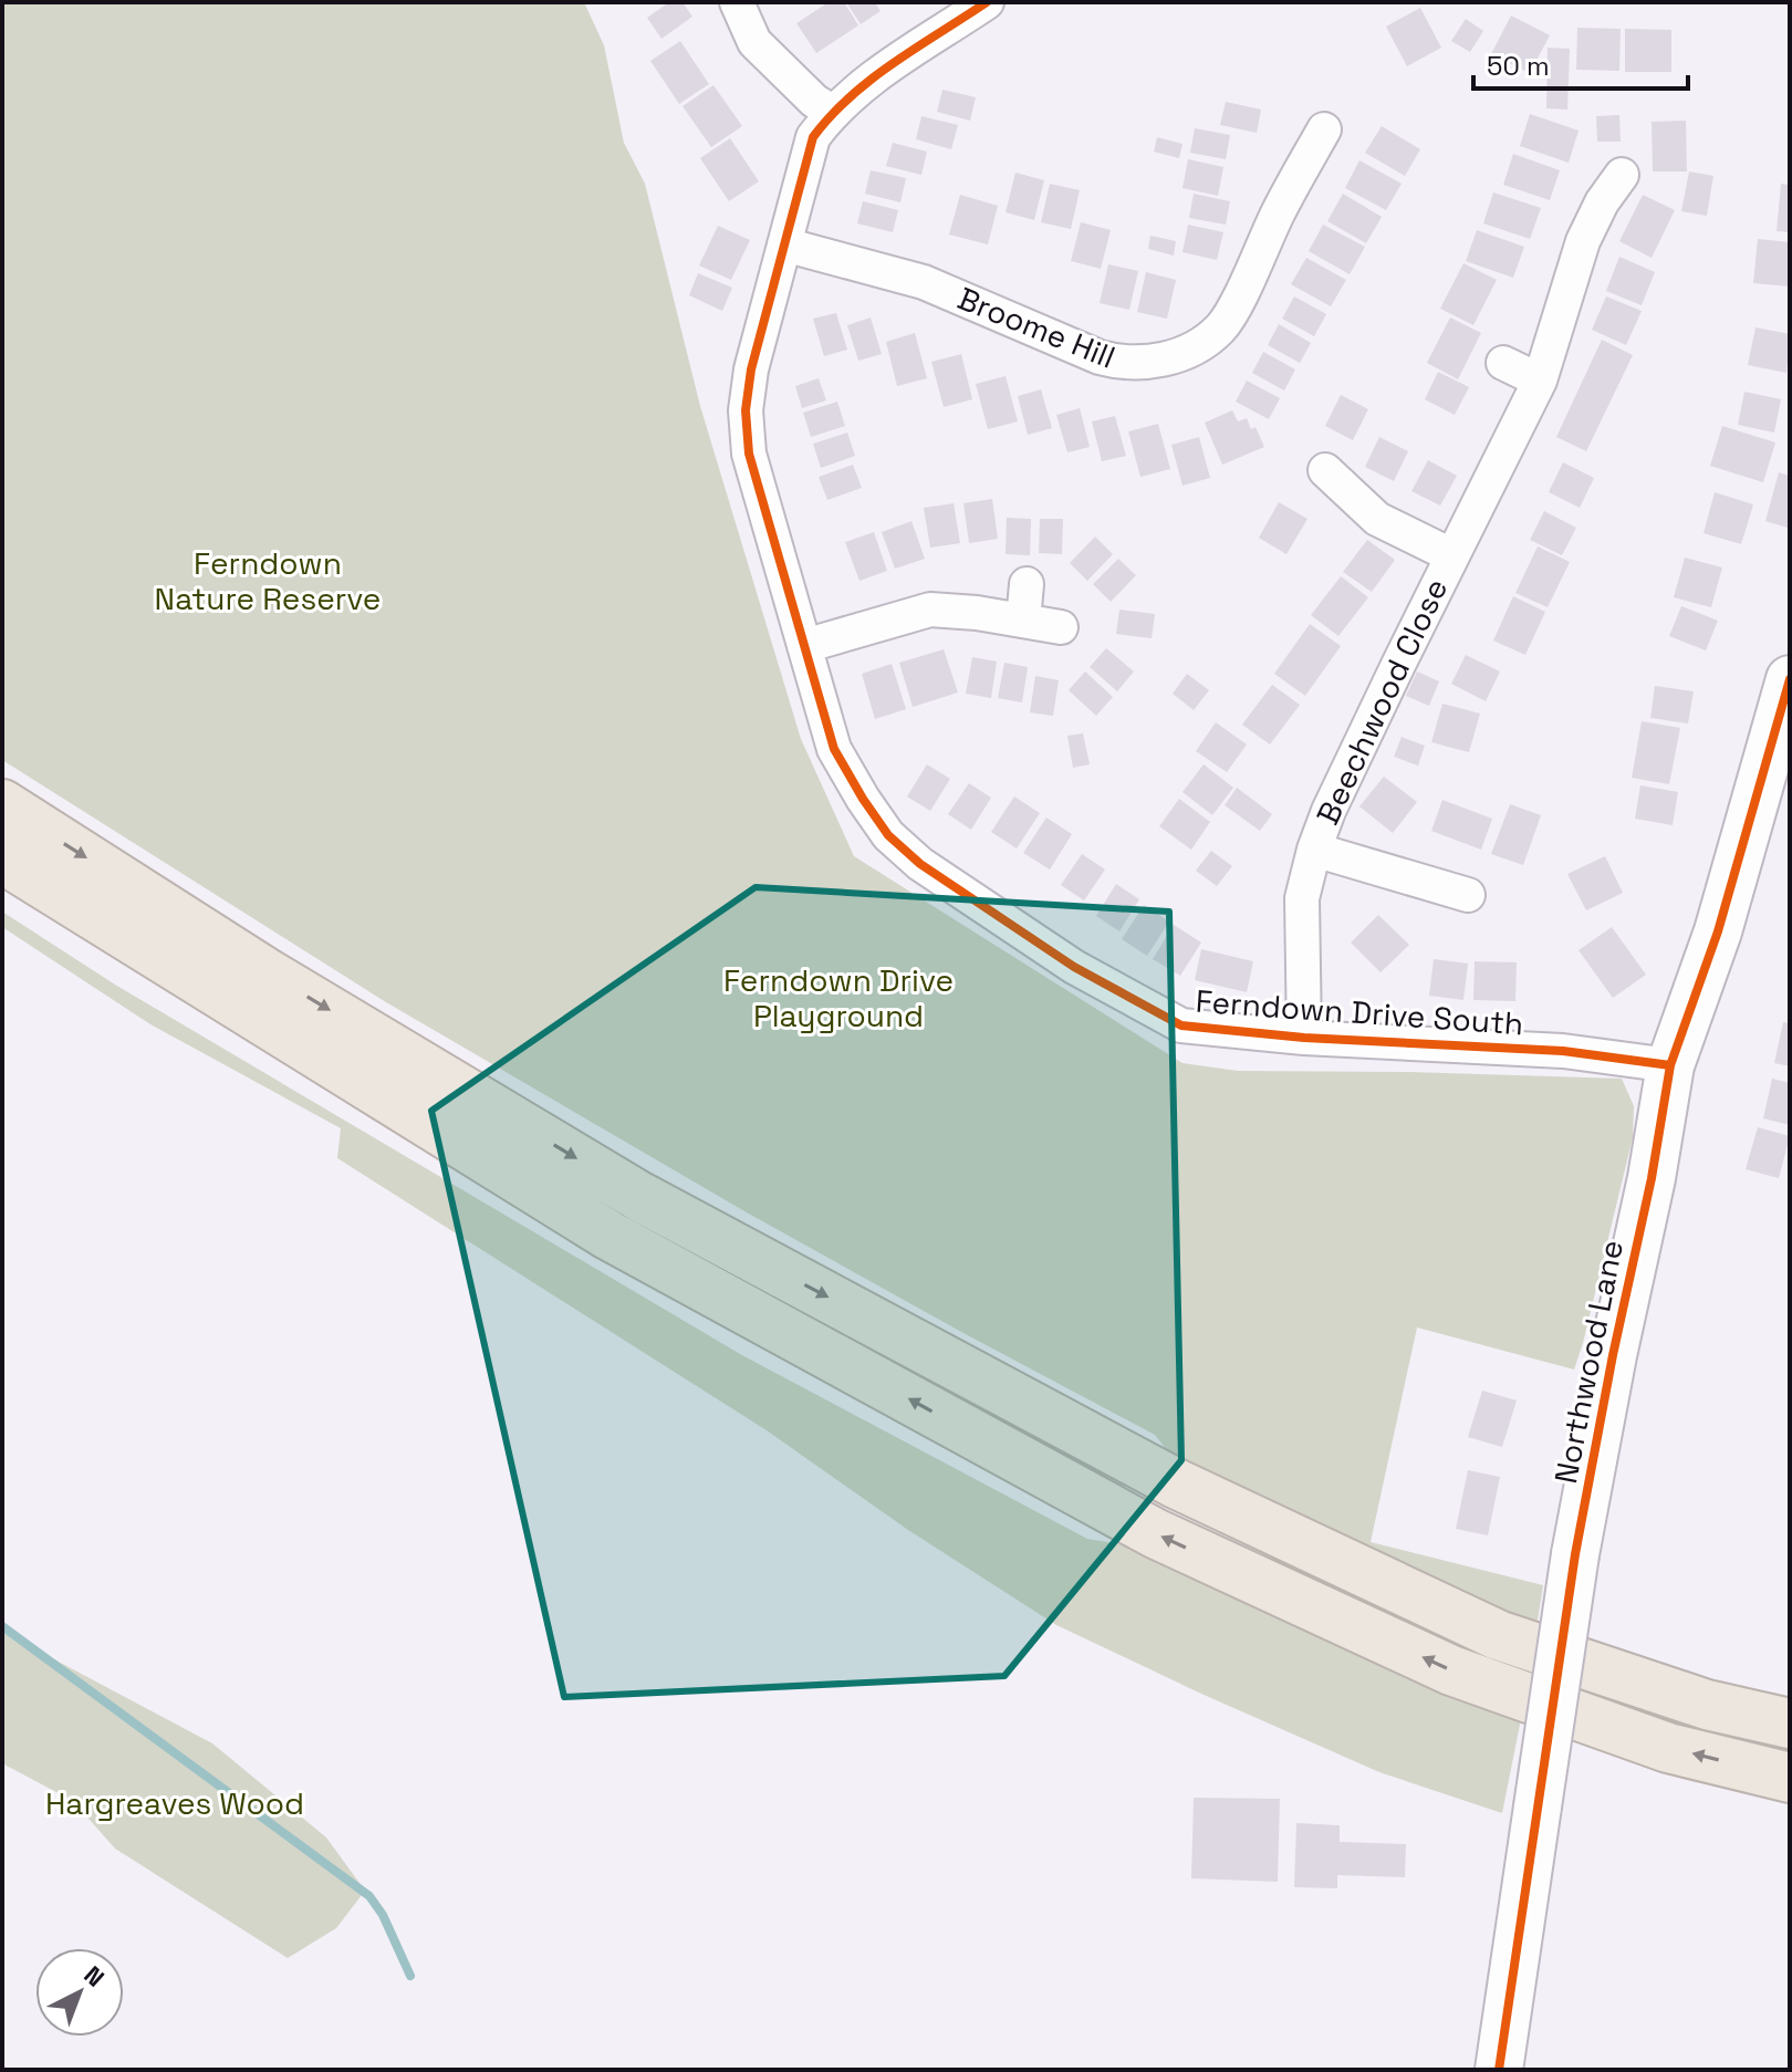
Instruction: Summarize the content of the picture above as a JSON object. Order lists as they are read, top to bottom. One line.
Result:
{"streets":{"street":["Broome Hill","Beechwood Close","Ferndown Drive South","Northwood Lane"]},"crossings":[["Broome Hill","Ferndown Drive South"],["Beechwood Close","Ferndown Drive South"],["Ferndown Drive South","Northwood Lane"]],"parks":["Ferndown Nature Reserve","Ferndown Drive Playground","Hargreaves Wood"],"scale_bar":"50 m","north":"top right"}
